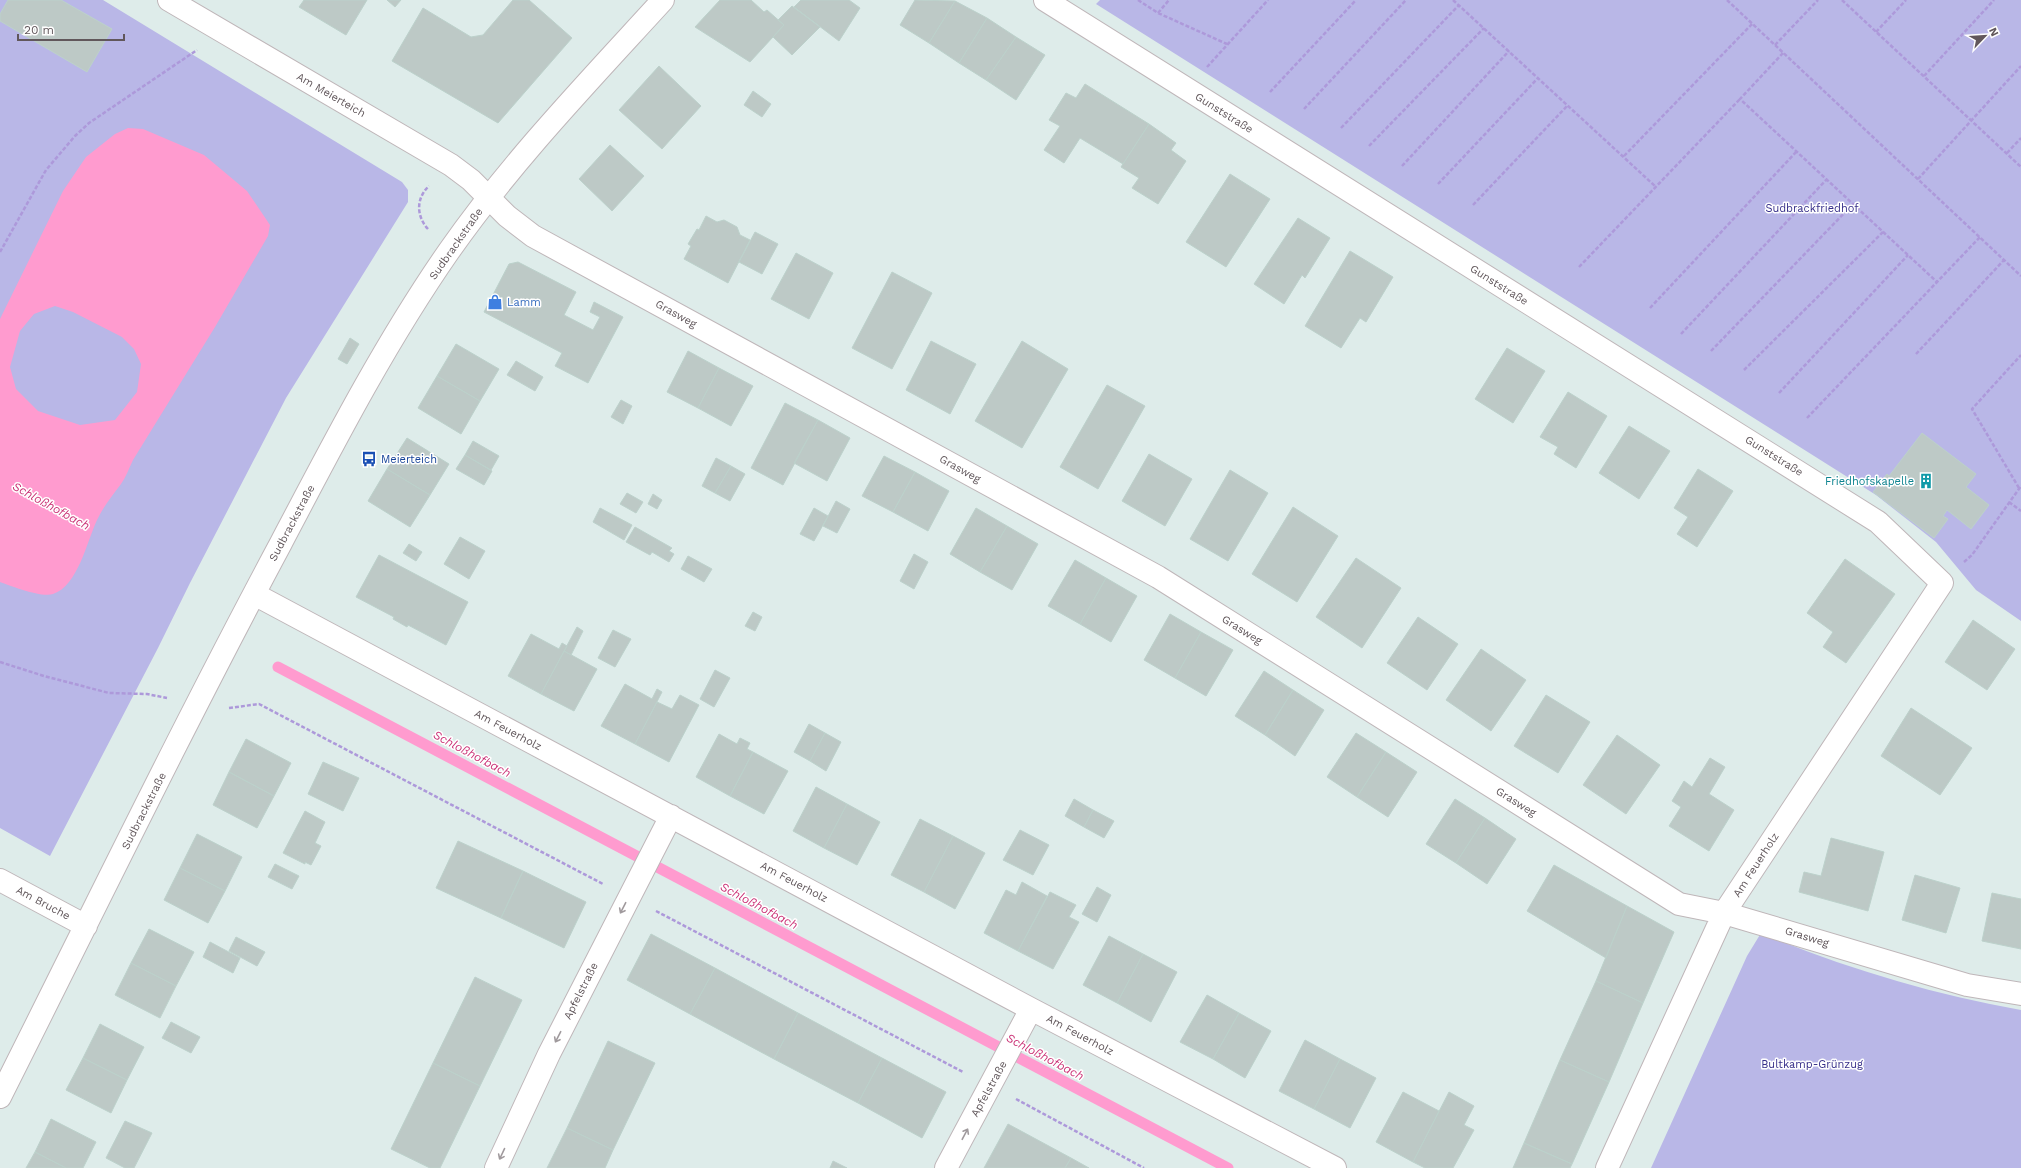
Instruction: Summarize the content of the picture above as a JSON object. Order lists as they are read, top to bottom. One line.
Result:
{"streets":{"street":["Am Meierteich","Gunststraße","Sudbrackstraße","Grasweg","Am Feuerholz","Am Bruche","Apfelstraße"]},"crossings":[["Am Meierteich","Sudbrackstraße"],["Am Meierteich","Grasweg"],["Gunststraße","Am Feuerholz"],["Sudbrackstraße","Grasweg"],["Sudbrackstraße","Am Feuerholz"],["Sudbrackstraße","Am Bruche"],["Grasweg","Am Feuerholz"],["Am Feuerholz","Apfelstraße"]],"water":["Schloßhofbach"],"parks":["Sudbrackfriedhof","Bultkamp-Grünzug"],"places":{"shop":["Lamm"],"bus stop":["Meierteich"],"building":["Friedhofskapelle"]},"scale_bar":"20 m","north":"top right"}
